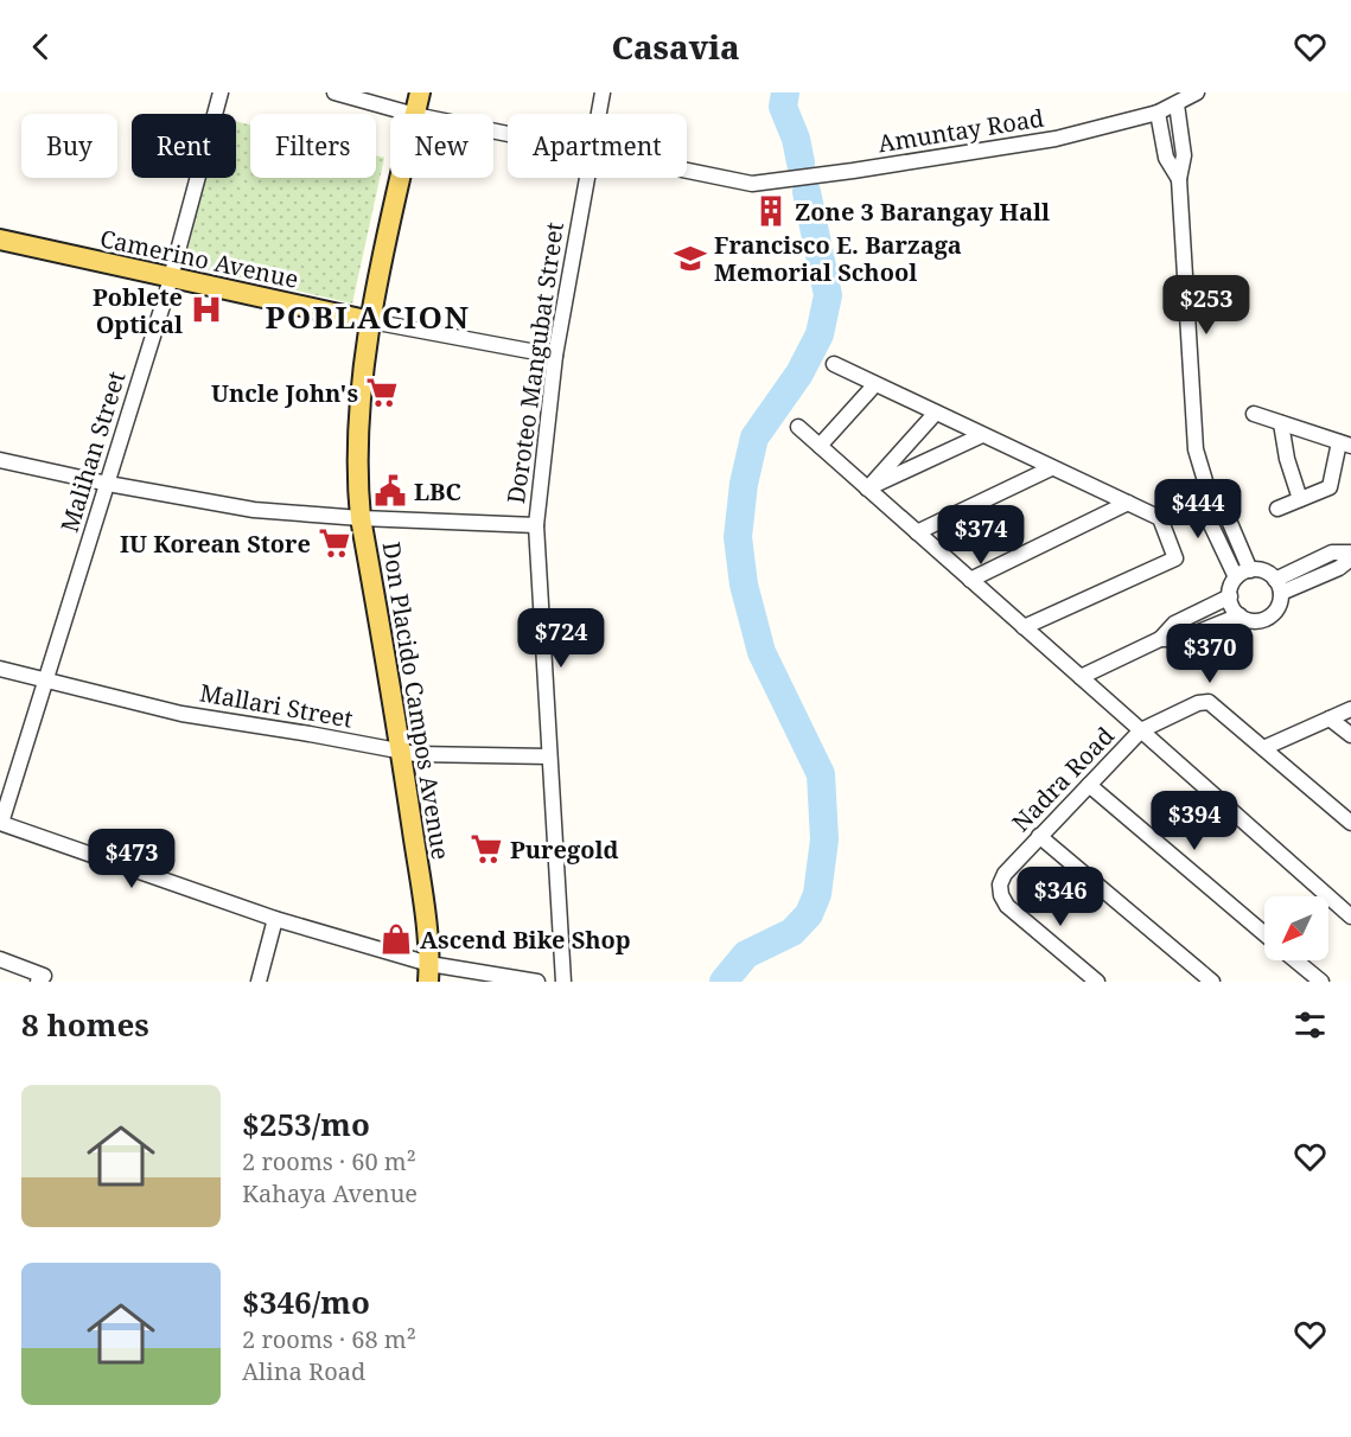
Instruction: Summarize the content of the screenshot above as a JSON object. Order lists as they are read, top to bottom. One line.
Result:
{"streets":{"main road":["Camerino Avenue","Don Placido Campos Avenue"],"street":["Amuntay Road","Doroteo Mangubat Street","Malihan Street","Mallari Street","Nadra Road"]},"crossings":[["Camerino Avenue","Doroteo Mangubat Street"],["Camerino Avenue","Malihan Street"],["Camerino Avenue","Don Placido Campos Avenue"],["Doroteo Mangubat Street","Mallari Street"],["Malihan Street","Mallari Street"],["Don Placido Campos Avenue","Mallari Street"]],"districts":["POBLACION"],"places":{"building":["Zone 3 Barangay Hall"],"school or university":["Francisco E. Barzaga Memorial School"],"hospital":["Poblete Optical"],"supermarket":["Uncle John's","IU Korean Store","Puregold"],"public building":["LBC"],"shop":["Ascend Bike Shop"]},"north":"bottom left","page":{"header":"Casavia","chip":["Buy","Rent","Filters","New","Apartment"],"price":["$253","$444","$374","$724","$370","$394","$473","$346"],"heading":"8 homes","list":[{"name":"$253/mo","note":"2 rooms · 60 m² · Kahaya Avenue"},{"name":"$346/mo","note":"2 rooms · 68 m² · Alina Road"}]}}
